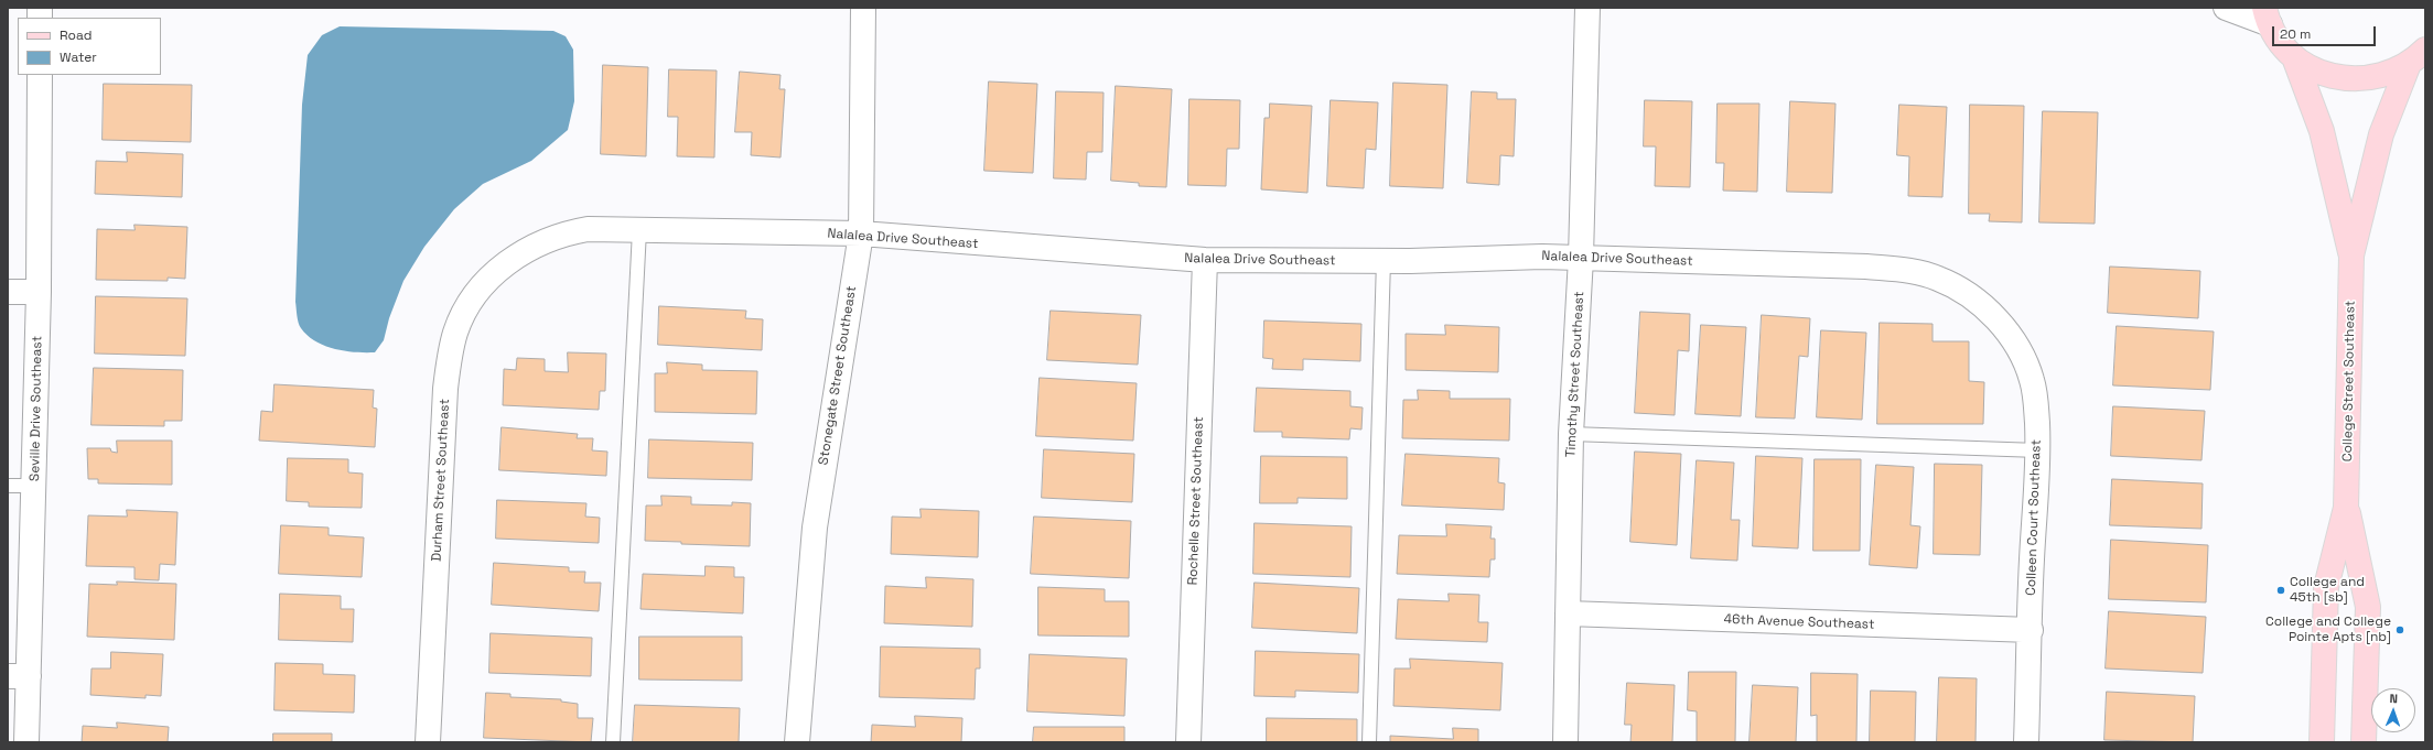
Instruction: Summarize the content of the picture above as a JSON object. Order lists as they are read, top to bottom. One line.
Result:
{"streets":{"main road":["College Street Southeast"],"street":["Nalalea Drive Southeast","Timothy Street Southeast","Stonegate Street Southeast","Seville Drive Southeast","Durham Street Southeast","Rochelle Street Southeast","Colleen Court Southeast","46th Avenue Southeast"]},"crossings":[["Nalalea Drive Southeast","Timothy Street Southeast"],["Nalalea Drive Southeast","Stonegate Street Southeast"],["Nalalea Drive Southeast","Durham Street Southeast"],["Nalalea Drive Southeast","Rochelle Street Southeast"],["Nalalea Drive Southeast","Colleen Court Southeast"],["Timothy Street Southeast","46th Avenue Southeast"],["Colleen Court Southeast","46th Avenue Southeast"]],"places":["College and 45th [sb]","College and College Pointe Apts [nb]"],"legend":["Road","Water"],"scale_bar":"20 m","north":"top"}
